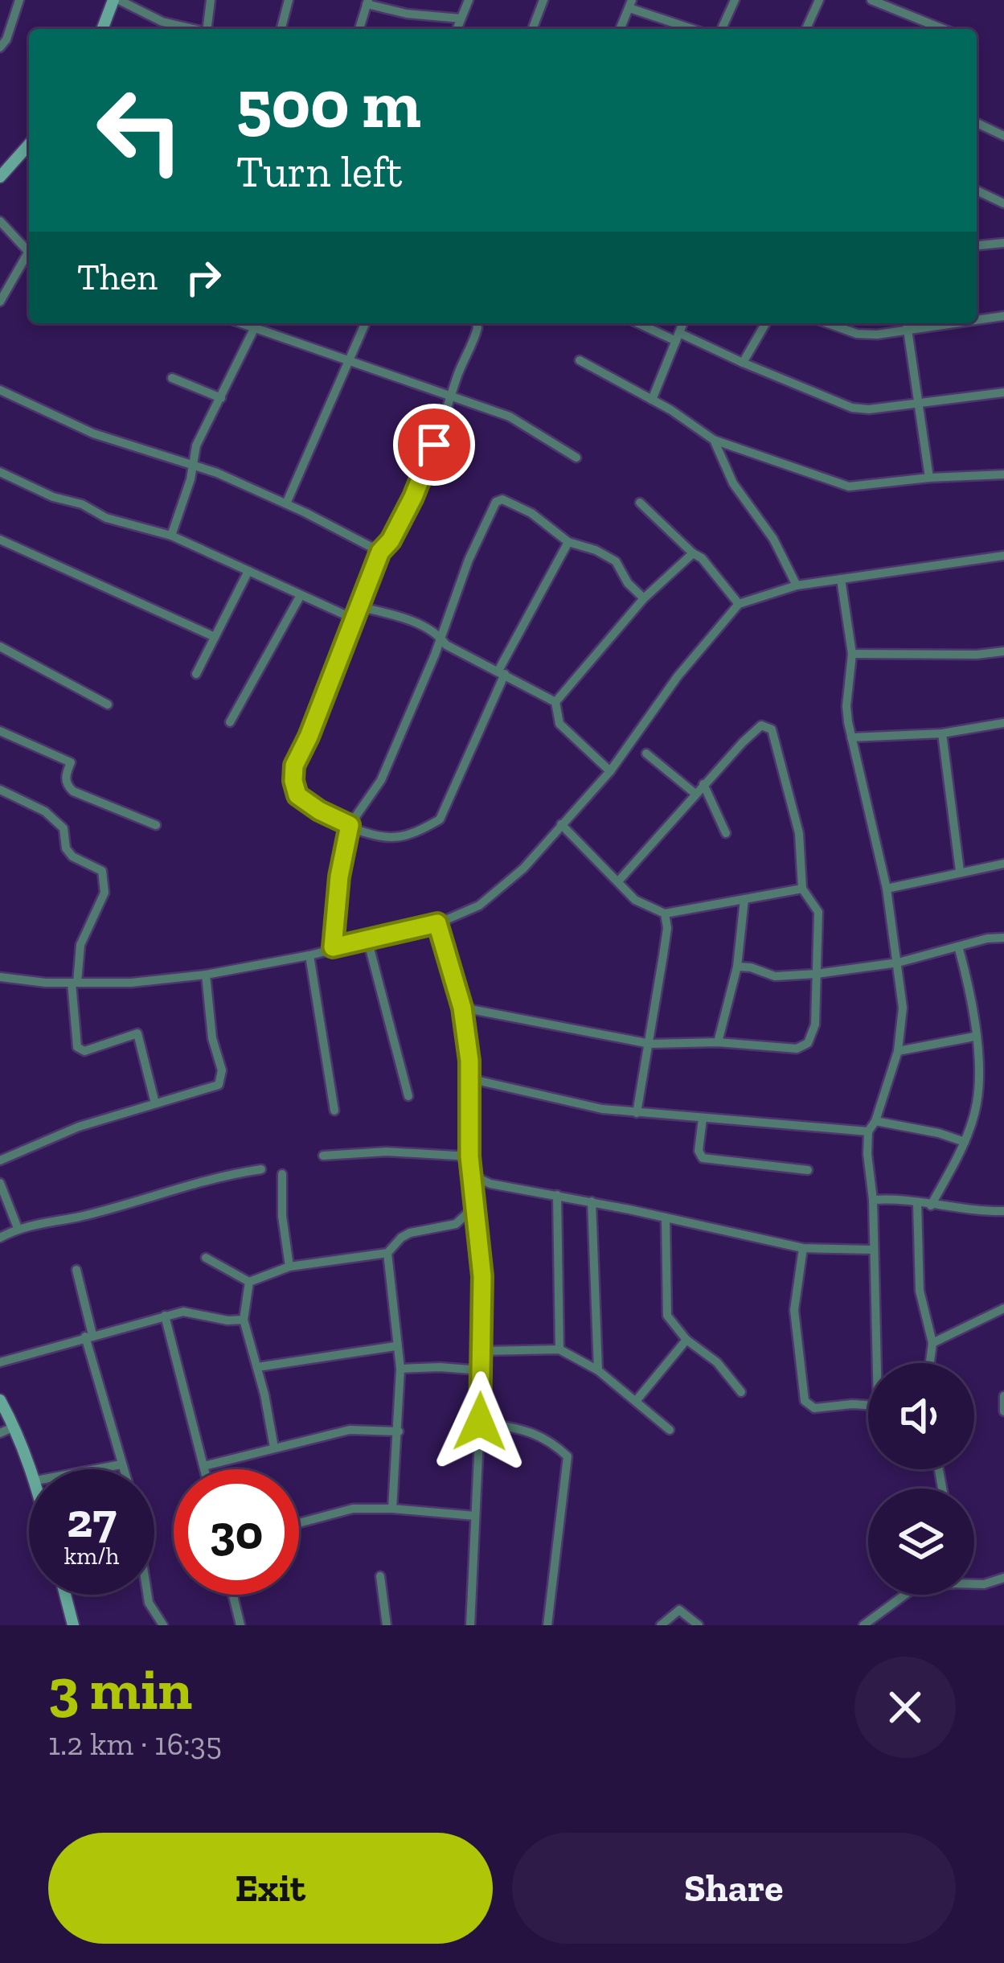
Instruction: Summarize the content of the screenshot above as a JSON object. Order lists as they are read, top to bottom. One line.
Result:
{"page":{"turn":["500 m","Turn left"],"then":"Then","speed":"27 km/h","limit":"30","heading":["3 min","1.2 km · 16:35"],"buttons":["Exit","Share"]}}
